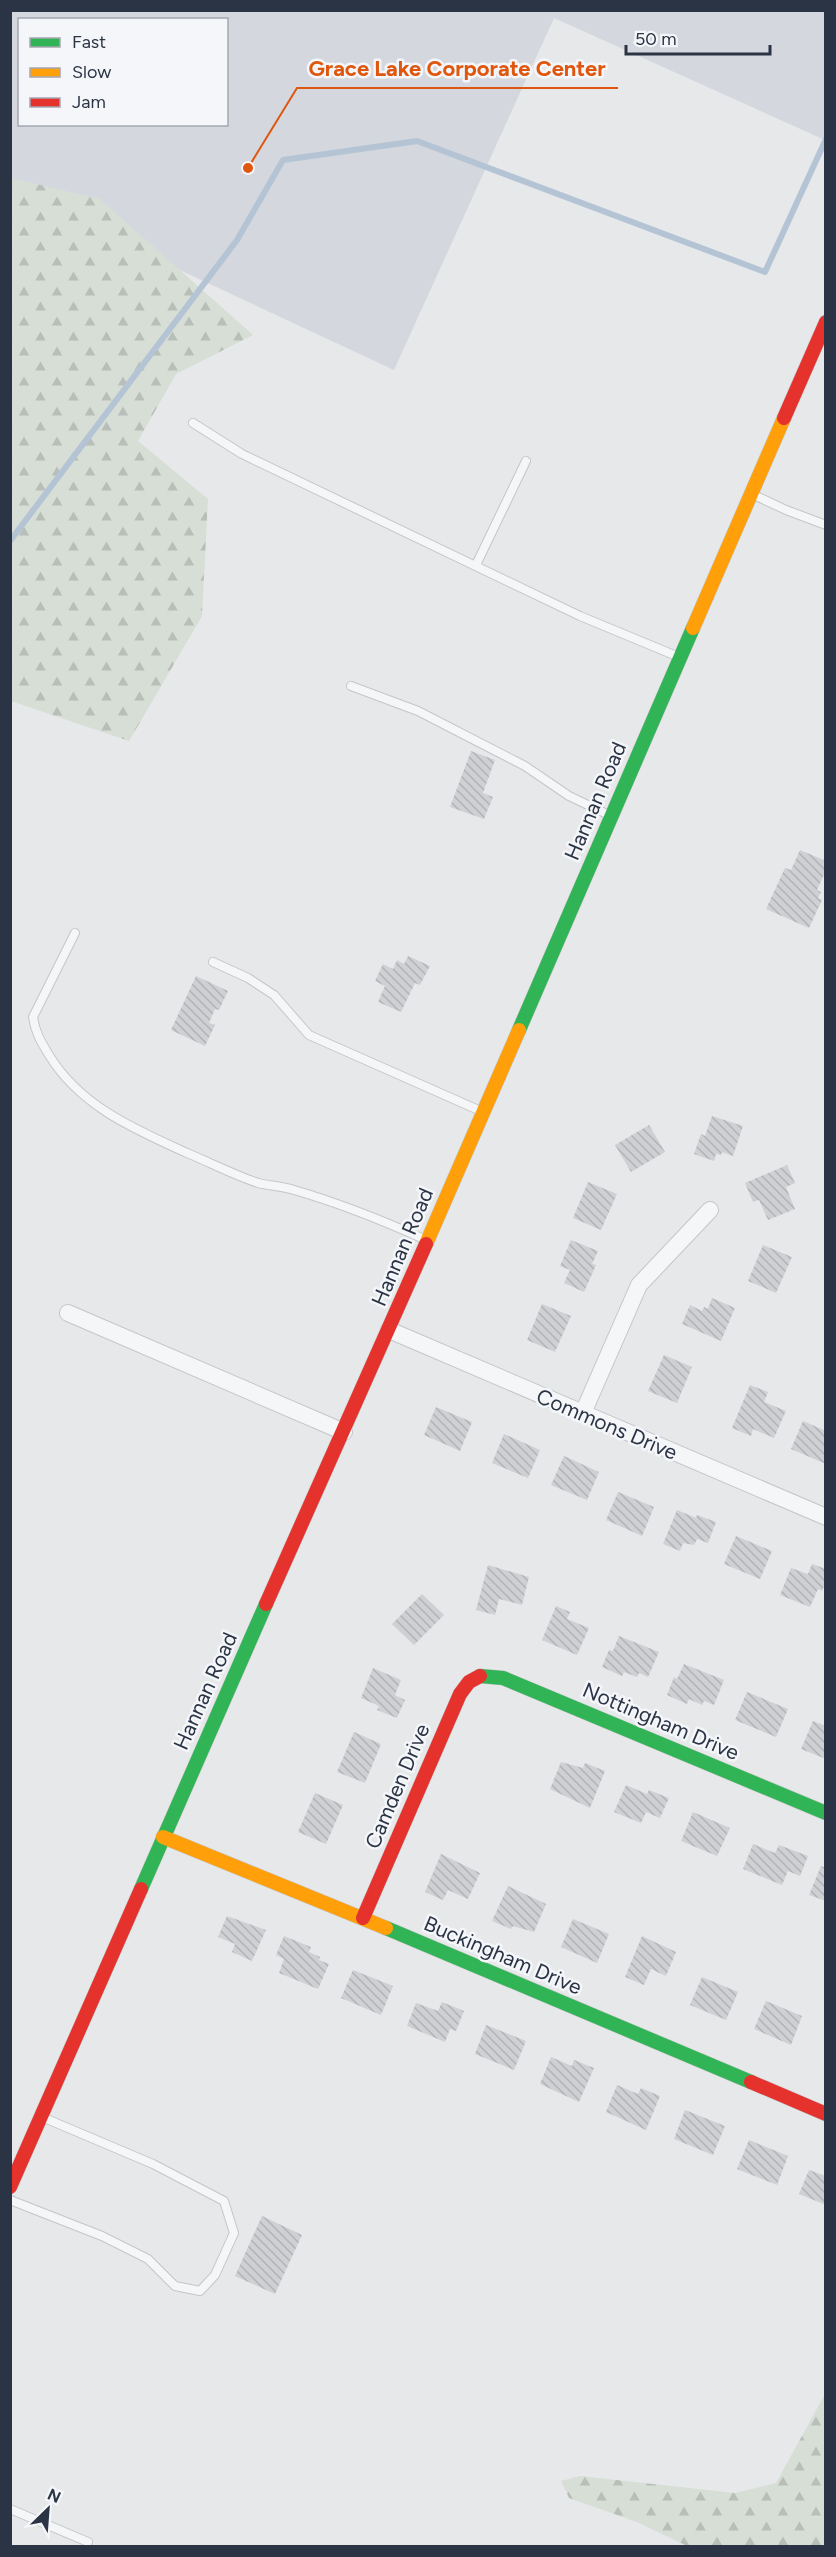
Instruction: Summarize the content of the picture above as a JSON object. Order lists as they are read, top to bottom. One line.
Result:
{"streets":{"street":["Hannan Road","Commons Drive","Nottingham Drive","Camden Drive","Buckingham Drive"]},"crossings":[["Hannan Road","Commons Drive"],["Hannan Road","Buckingham Drive"],["Nottingham Drive","Camden Drive"],["Camden Drive","Buckingham Drive"]],"places":["Grace Lake Corporate Center"],"legend":["Fast","Slow","Jam"],"scale_bar":"50 m","north":"top right"}
